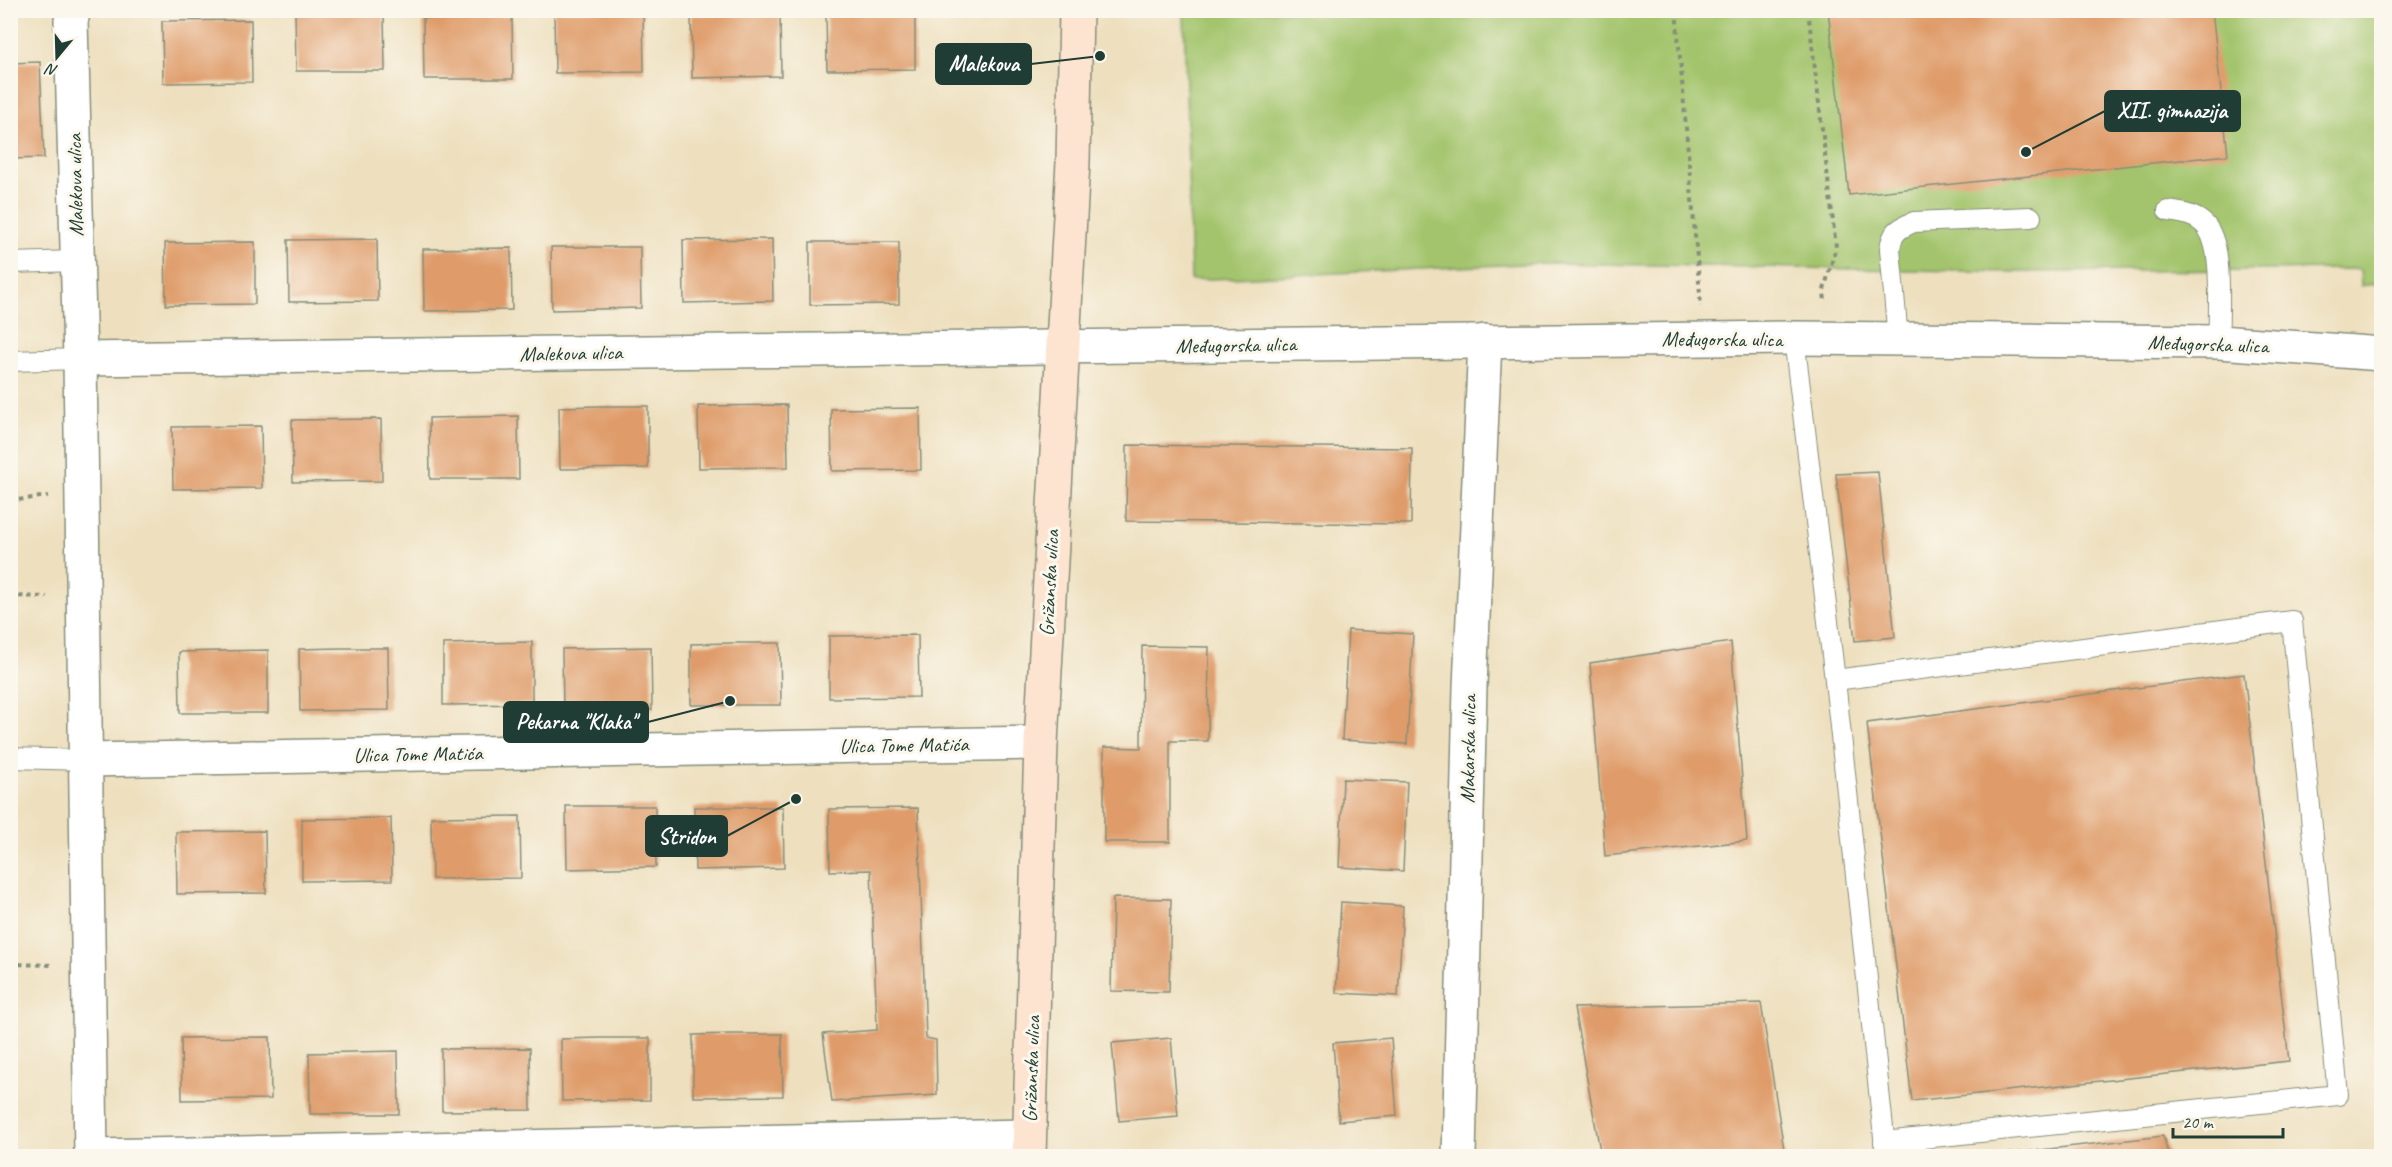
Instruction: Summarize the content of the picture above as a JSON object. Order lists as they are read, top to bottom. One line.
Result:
{"streets":{"street":["Malekova ulica","Međugorska ulica","Grižanska ulica","Ulica Tome Matića","Makarska ulica"]},"crossings":[["Malekova ulica","Međugorska ulica"],["Malekova ulica","Grižanska ulica"],["Međugorska ulica","Grižanska ulica"],["Međugorska ulica","Makarska ulica"],["Grižanska ulica","Ulica Tome Matića"]],"places":["Malekova","XII. gimnazija","Pekarna \"Klaka\"","Stridon"],"scale_bar":"20 m","north":"bottom"}
